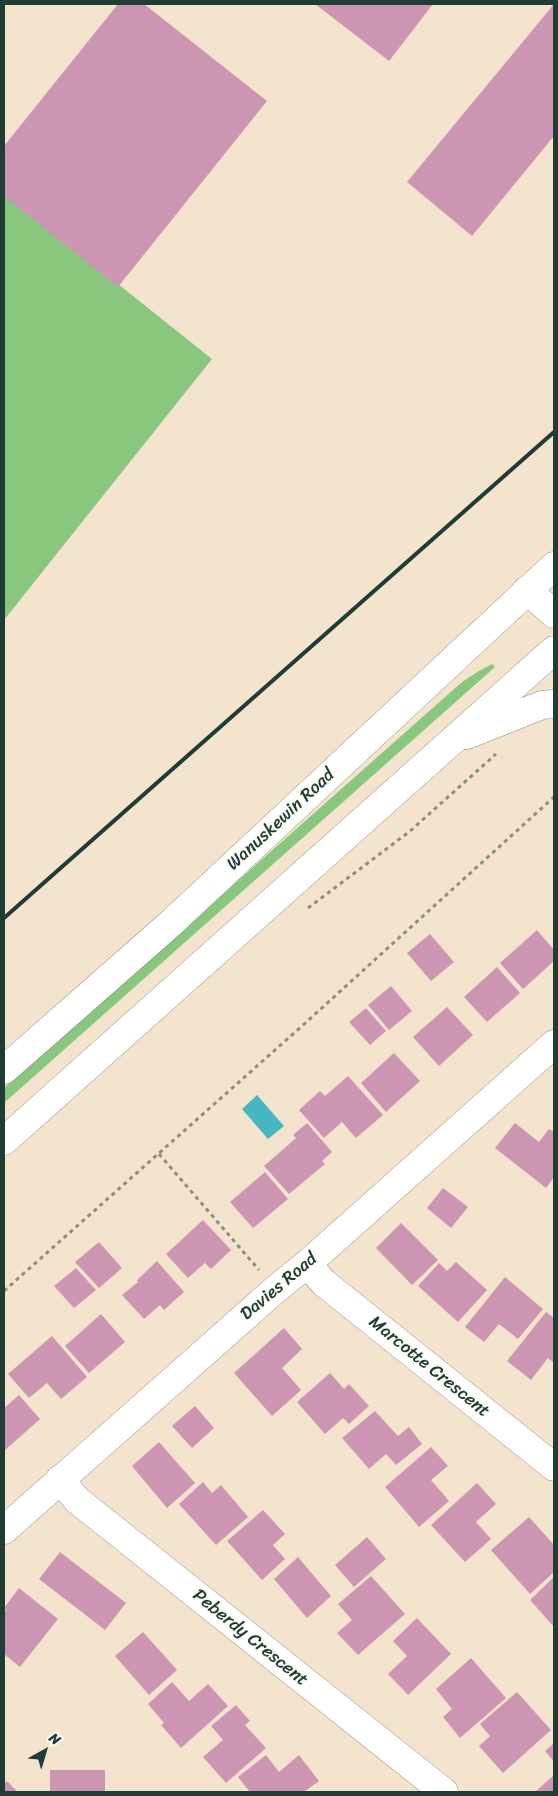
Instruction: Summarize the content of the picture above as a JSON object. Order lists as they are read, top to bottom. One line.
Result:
{"streets":{"main road":["Wanuskewin Road","Davies Road","Marcotte Crescent","Peberdy Crescent"]},"crossings":[["Davies Road","Marcotte Crescent"],["Davies Road","Peberdy Crescent"]],"north":"top right"}
